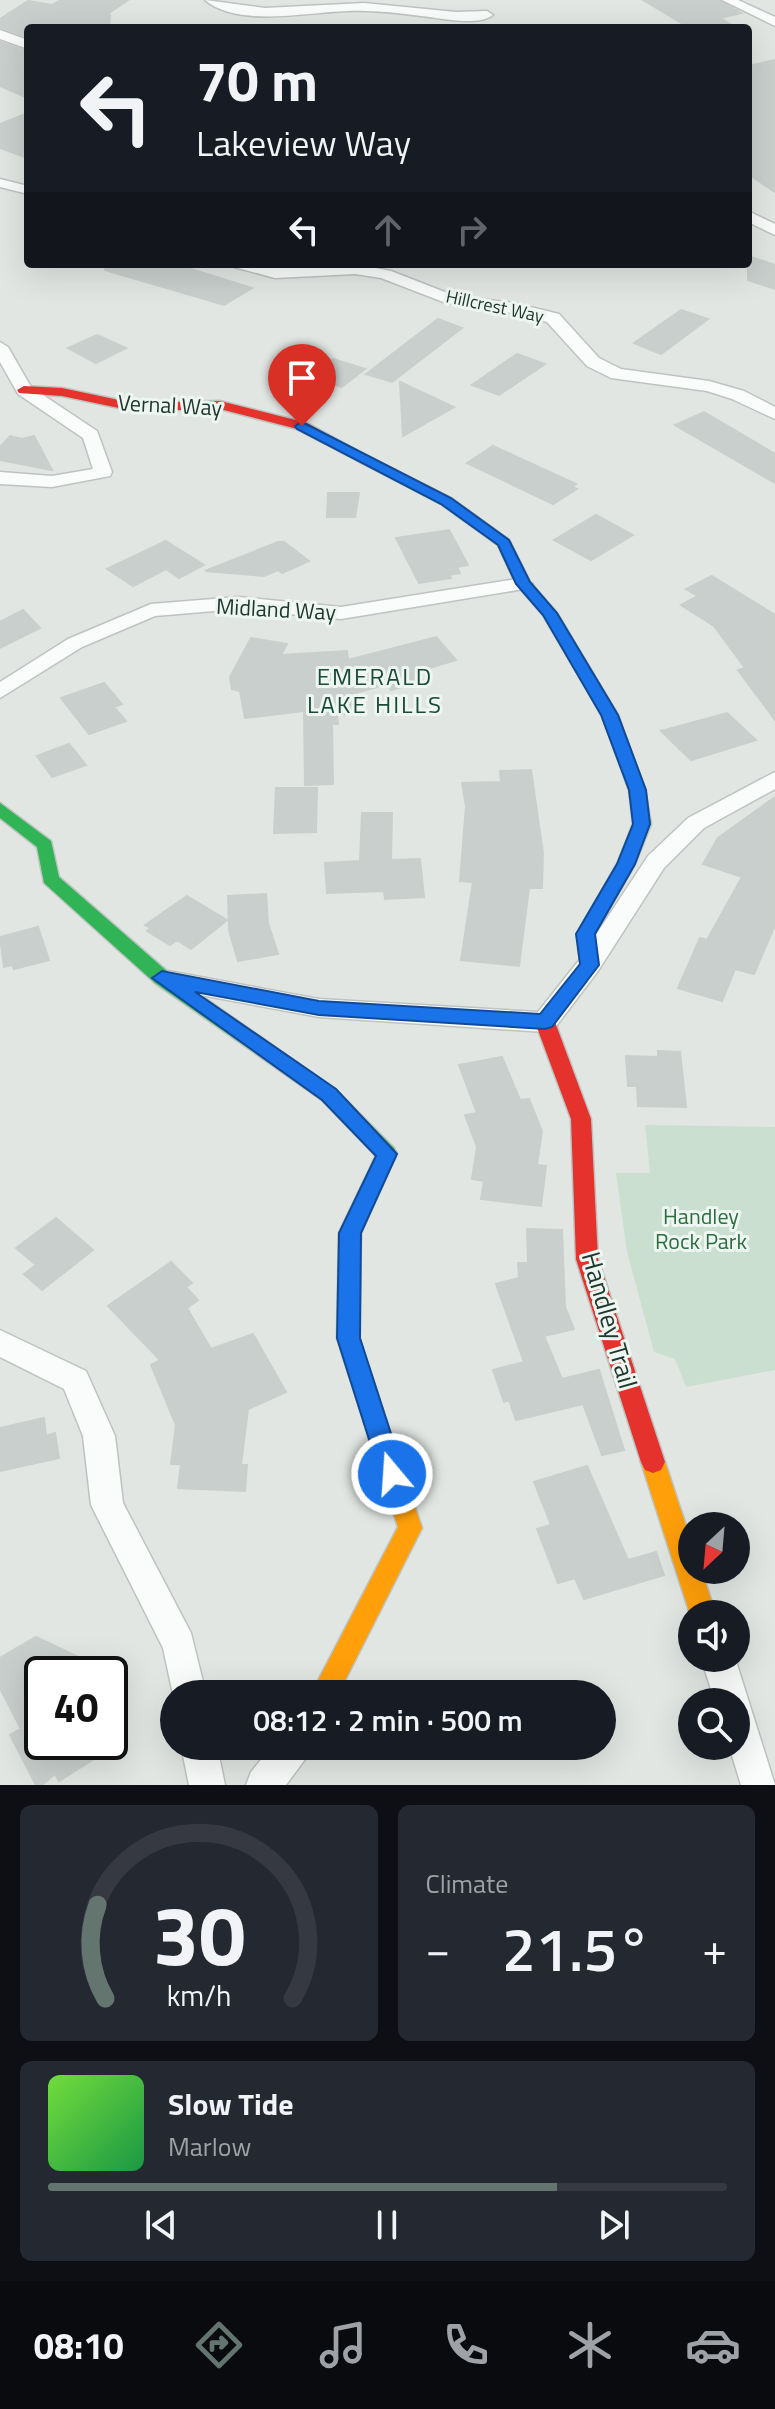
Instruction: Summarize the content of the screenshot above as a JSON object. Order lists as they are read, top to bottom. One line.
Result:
{"streets":{"street":["Hillcrest Way","Vernal Way","Midland Way","Handley Trail"]},"crossings":[["Vernal Way","Midland Way"]],"districts":["EMERALD LAKE HILLS"],"parks":["Handley Rock Park"],"north":"bottom left","page":{"turn":["70 m","Lakeview Way"],"limit":"40","trip":"08:12 · 2 min · 500 m","tile":"Climate","heat":["−","21.5°","+"],"song":["Slow Tide","Marlow"],"tabs":"08:10","gauge":["30","km/h"]}}
